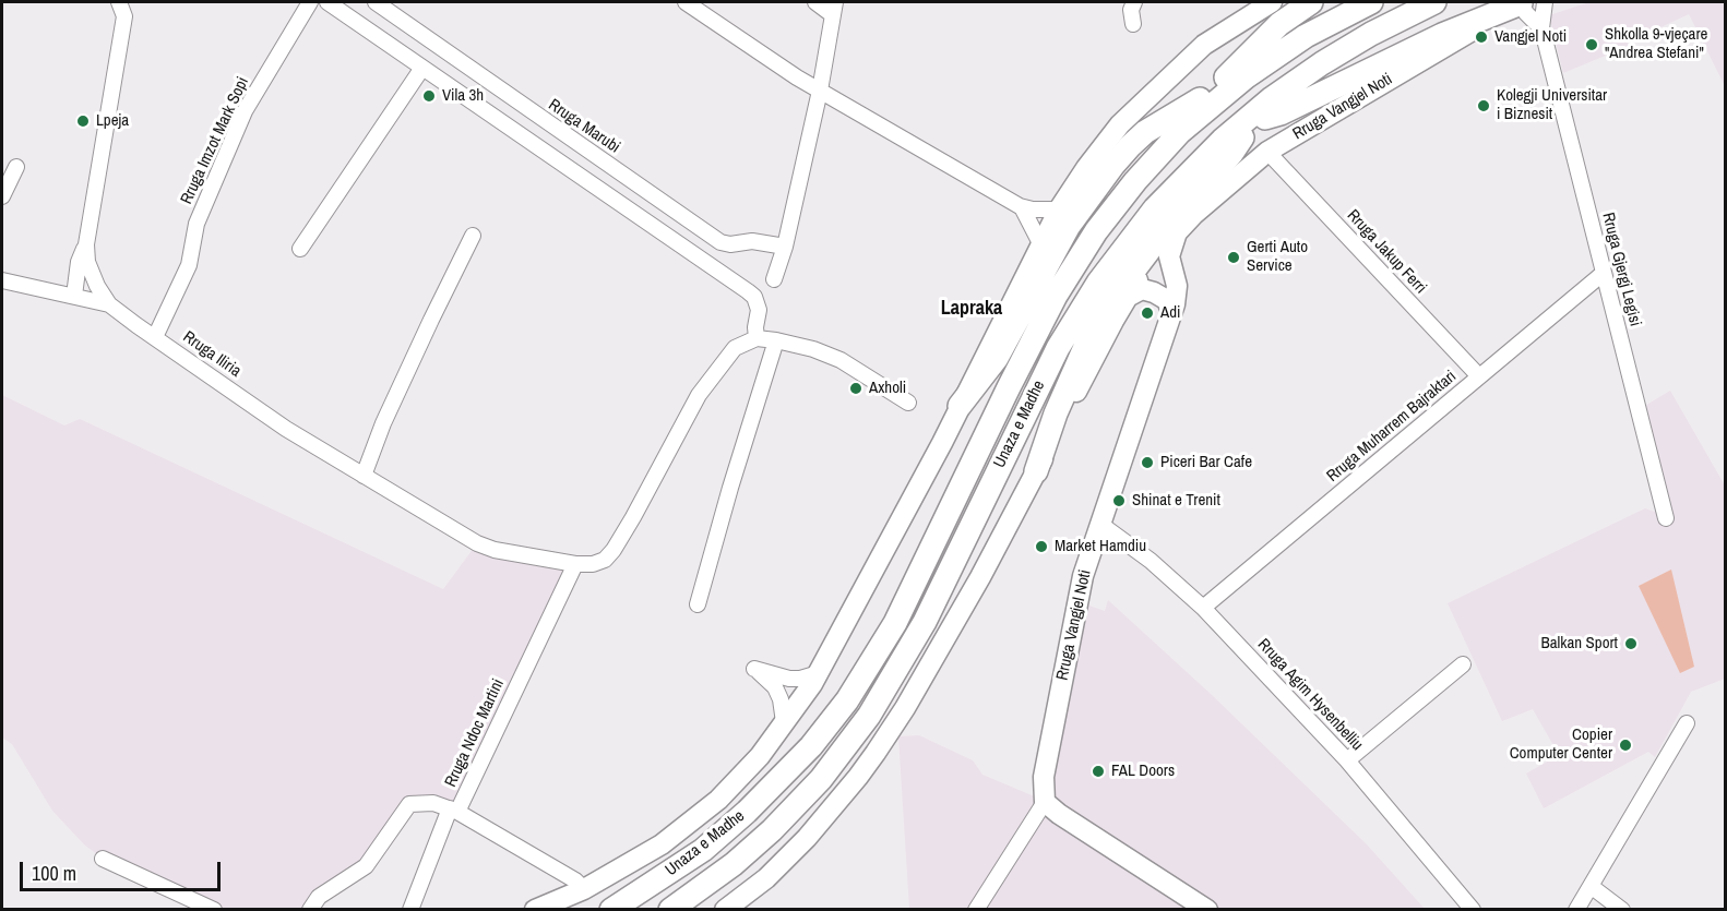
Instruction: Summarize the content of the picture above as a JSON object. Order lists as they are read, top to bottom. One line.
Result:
{"streets":{"highway":["Unaza e Madhe"],"main road":["Rruga Vangjel Noti"],"street":["Rruga Marubi","Rruga Imzot Mark Sopi","Rruga Jakup Ferri","Rruga Gjergj Legisi","Rruga Iliria","Rruga Muharrem Bajraktari","Rruga Agim Hysenbelliu","Rruga Ndoc Martini"]},"crossings":[["Rruga Vangjel Noti","Rruga Jakup Ferri"],["Rruga Vangjel Noti","Rruga Gjergj Legisi"],["Rruga Vangjel Noti","Rruga Agim Hysenbelliu"],["Rruga Imzot Mark Sopi","Rruga Iliria"],["Rruga Jakup Ferri","Rruga Muharrem Bajraktari"],["Rruga Gjergj Legisi","Rruga Muharrem Bajraktari"],["Rruga Iliria","Rruga Ndoc Martini"],["Rruga Muharrem Bajraktari","Rruga Agim Hysenbelliu"]],"districts":["Lapraka"],"places":["Vangjel Noti","Shkolla 9-vjeçare \"Andrea Stefani\"","Vila 3h","Kolegji Universitar i Biznesit","Lpeja","Gerti Auto Service","Adi","Axholi","Piceri Bar Cafe","Shinat e Trenit","Market Hamdiu","Balkan Sport","Copier Computer Center","FAL Doors"],"scale_bar":"100 m"}
